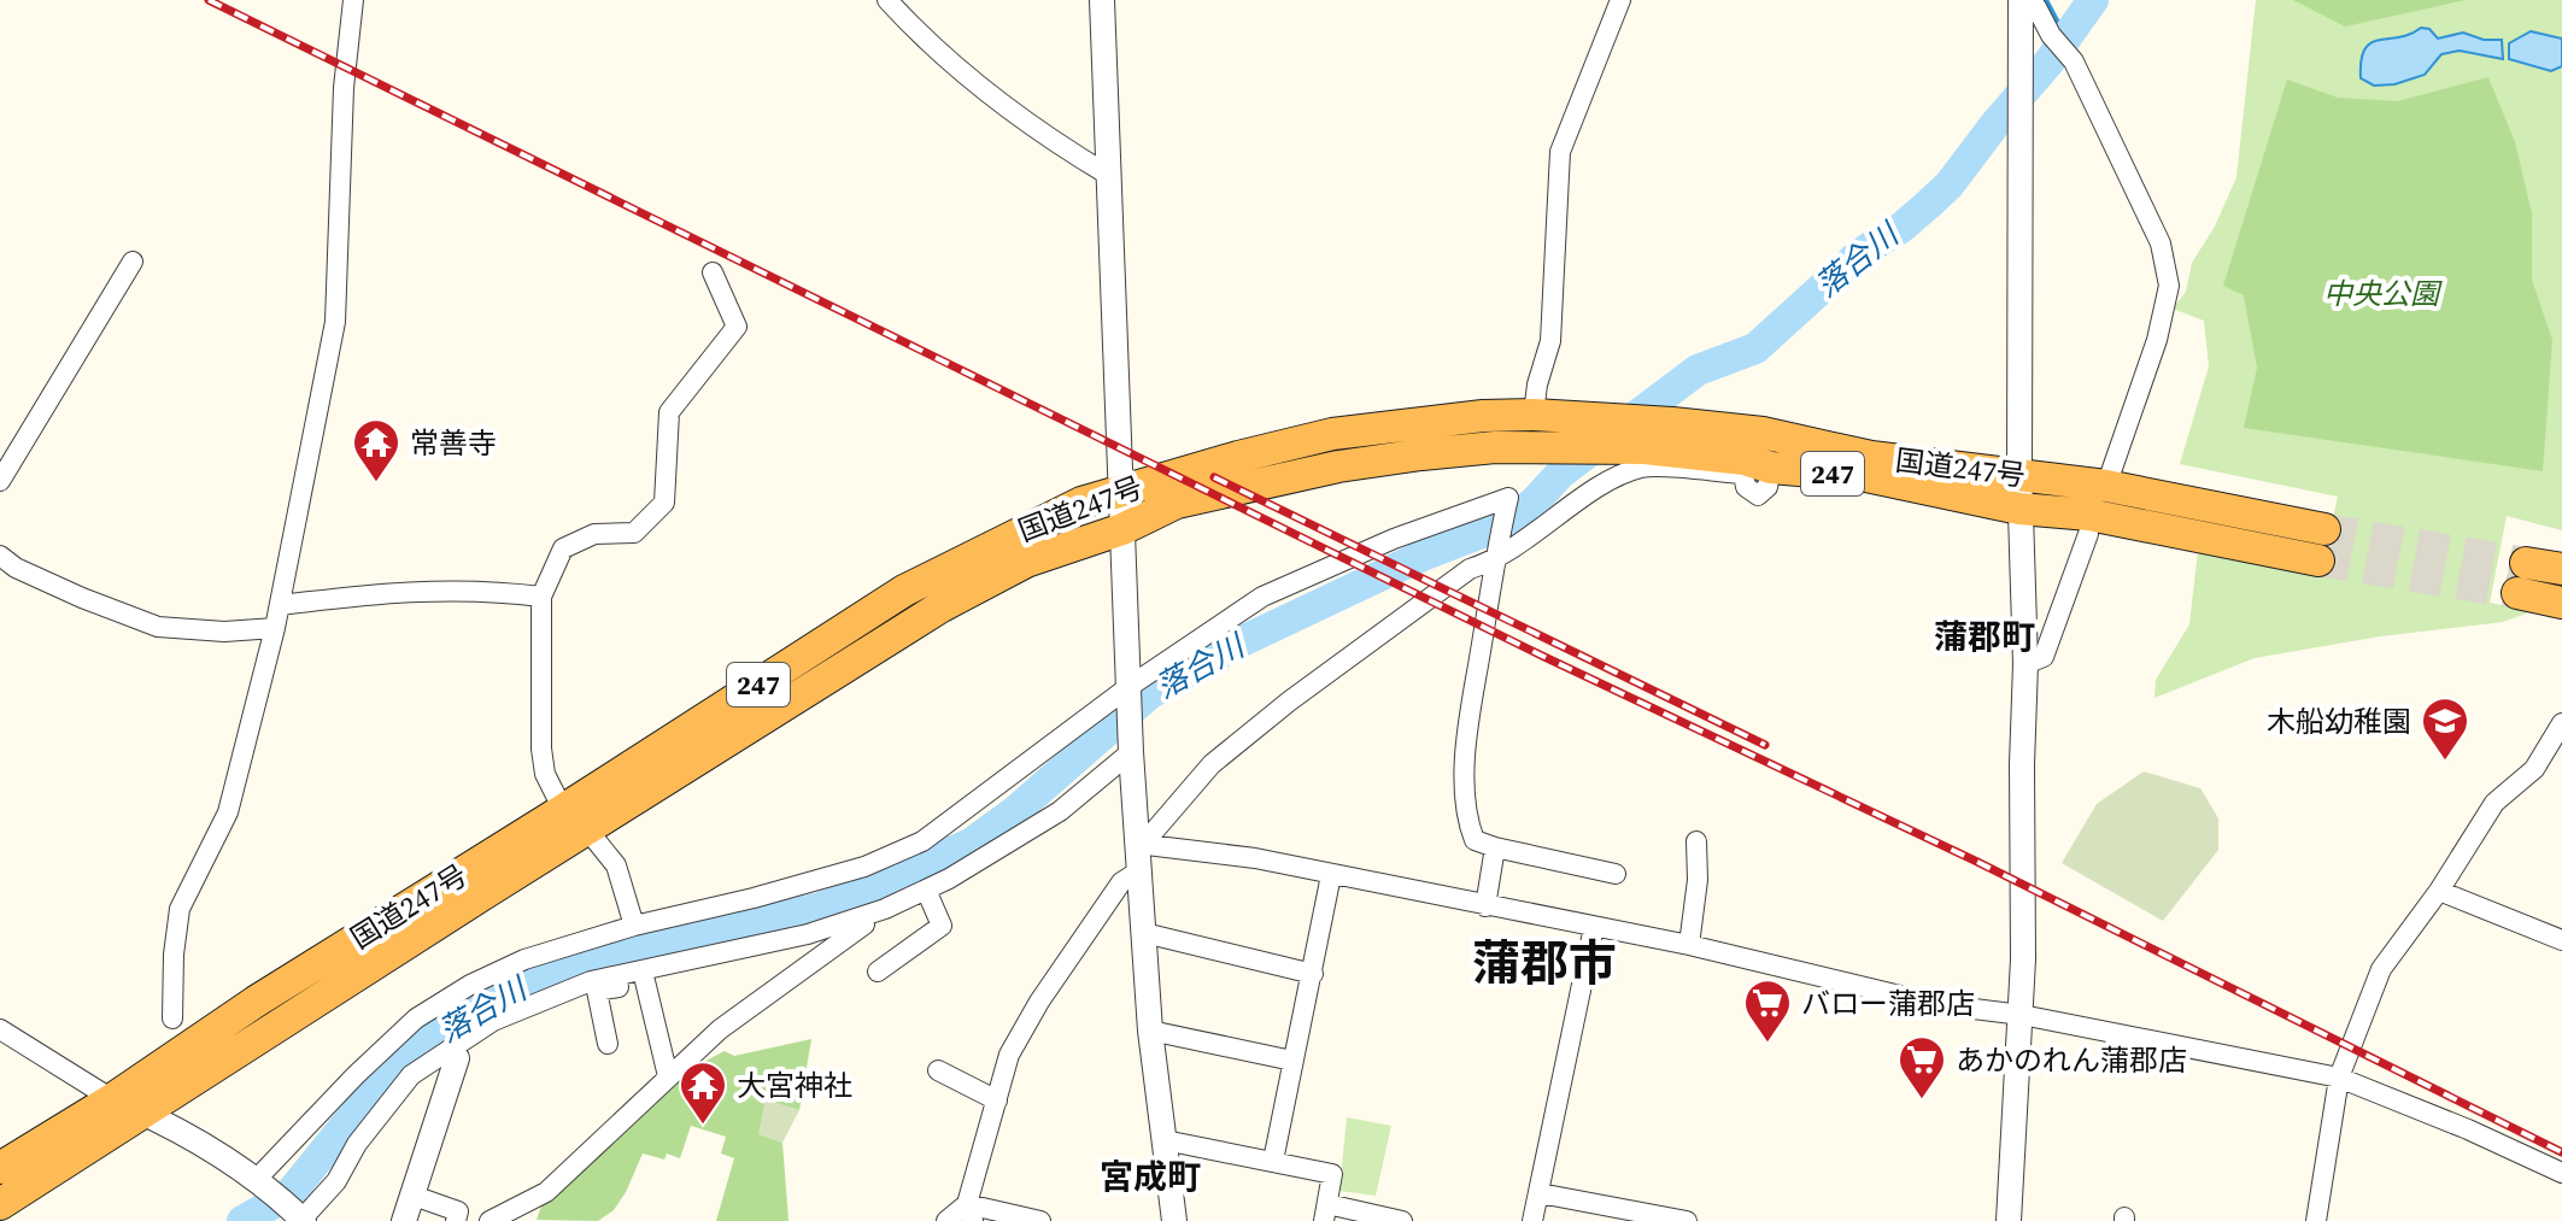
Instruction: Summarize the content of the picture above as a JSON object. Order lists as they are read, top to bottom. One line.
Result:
{"streets":{"highway":["国道247号","247"]},"districts":["蒲郡町","蒲郡市","宮成町"],"water":["落合川"],"parks":["中央公園"],"places":{"temple":["常善寺","大宮神社"],"school or university":["木船幼稚園"],"supermarket":["バロー蒲郡店","あかのれん蒲郡店"]}}
